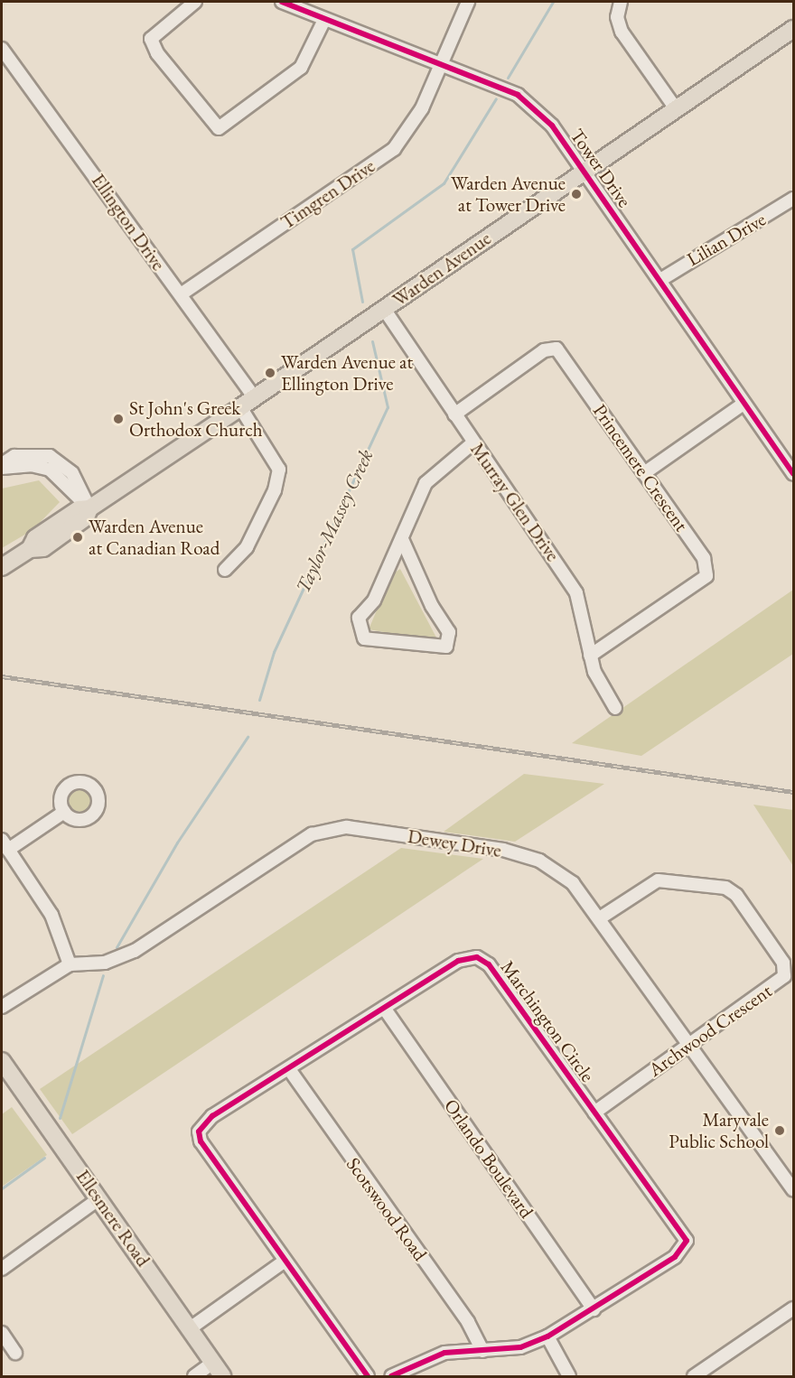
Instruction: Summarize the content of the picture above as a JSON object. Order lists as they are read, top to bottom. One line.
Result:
{"streets":{"main road":["Warden Avenue","Ellesmere Road"],"street":["Tower Drive","Timgren Drive","Ellington Drive","Lilian Drive","Princemere Crescent","Murray Glen Drive","Dewey Drive","Marchington Circle","Archwood Crescent","Orlando Boulevard","Scotswood Road"]},"crossings":[["Tower Drive","Timgren Drive"],["Tower Drive","Lilian Drive"],["Tower Drive","Warden Avenue"],["Timgren Drive","Ellington Drive"],["Ellington Drive","Warden Avenue"],["Warden Avenue","Murray Glen Drive"],["Princemere Crescent","Murray Glen Drive"],["Dewey Drive","Archwood Crescent"],["Marchington Circle","Archwood Crescent"],["Marchington Circle","Orlando Boulevard"],["Marchington Circle","Scotswood Road"]],"water":["Taylor-Massey Creek"],"places":["Warden Avenue at Tower Drive","Warden Avenue at Ellington Drive","St John's Greek Orthodox Church","Warden Avenue at Canadian Road","Maryvale Public School"]}
